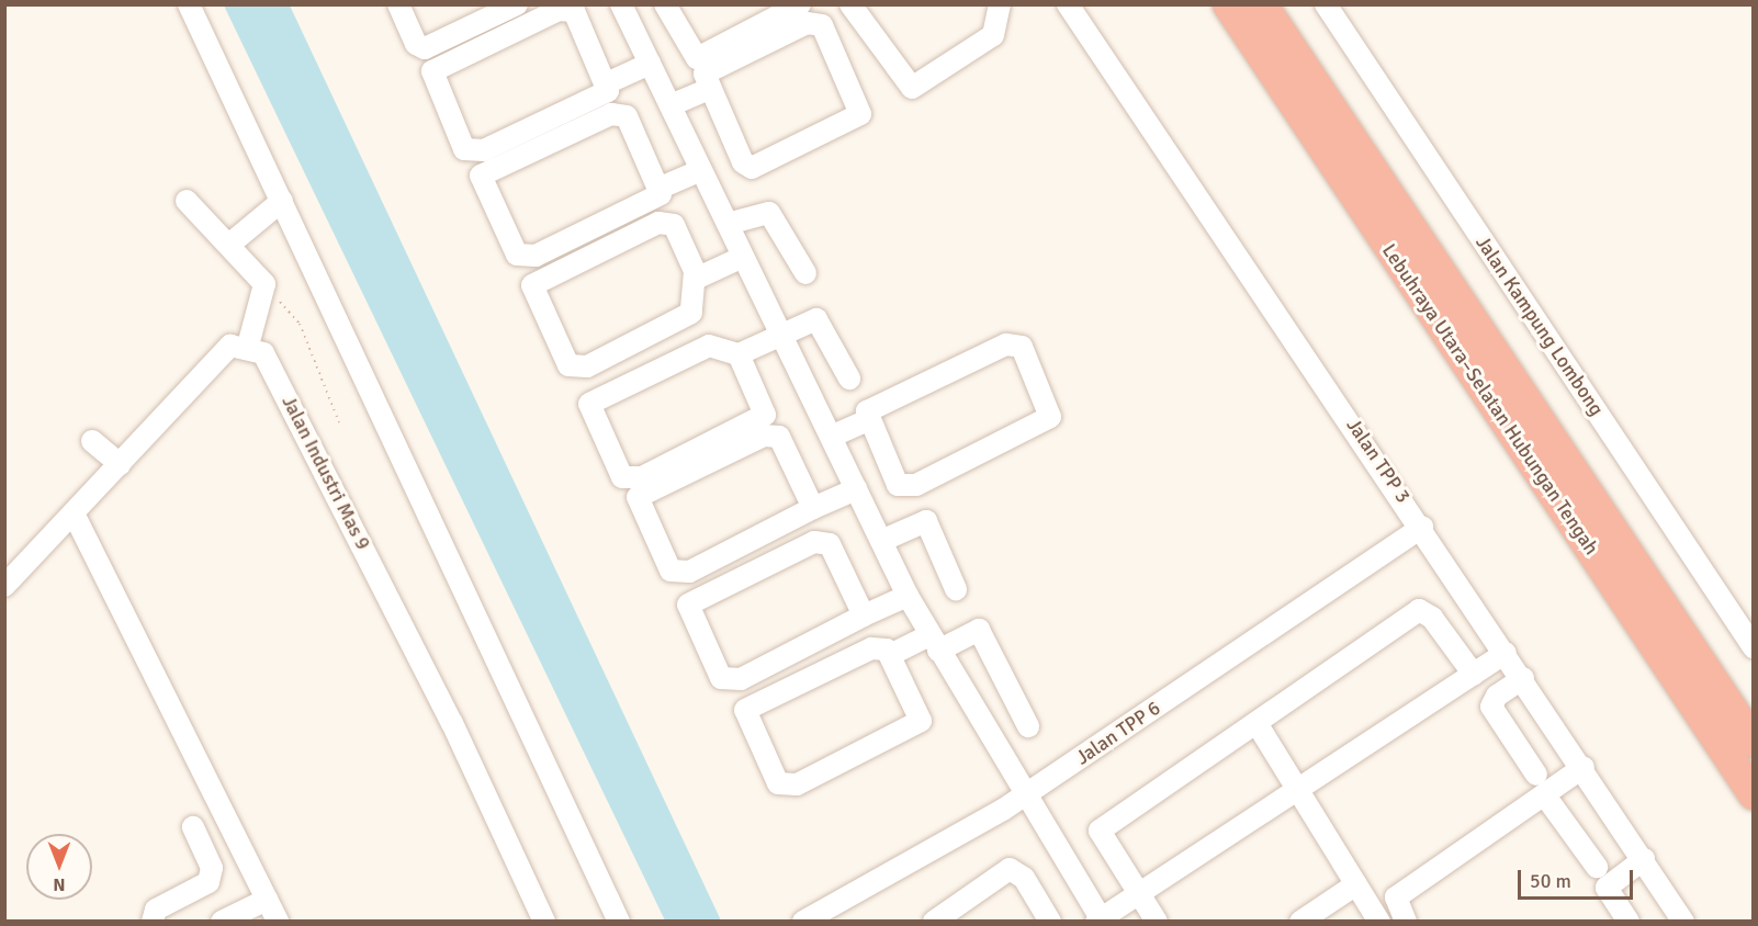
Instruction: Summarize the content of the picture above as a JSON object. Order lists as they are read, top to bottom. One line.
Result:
{"streets":{"highway":["Lebuhraya Utara–Selatan Hubungan Tengah"],"street":["Jalan Kampung Lombong","Jalan TPP 3","Jalan Industri Mas 9","Jalan TPP 6"]},"crossings":[["Jalan TPP 3","Jalan TPP 6"]],"scale_bar":"50 m","north":"bottom"}
